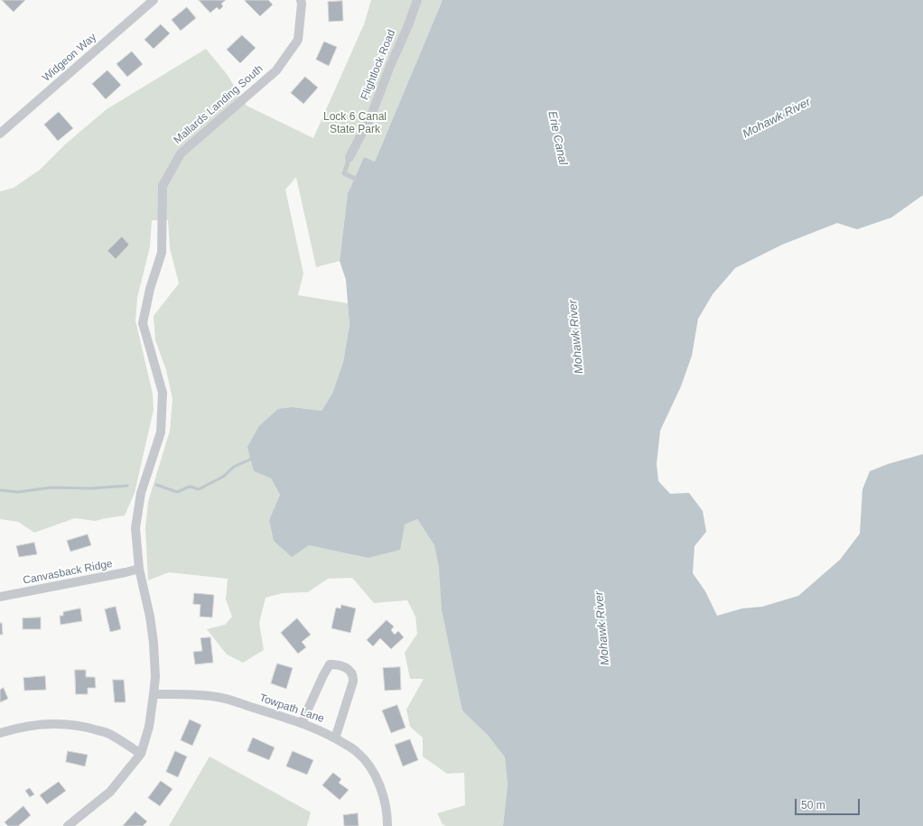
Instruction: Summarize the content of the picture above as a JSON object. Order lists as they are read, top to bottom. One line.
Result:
{"streets":{"street":["Widgeon Way","Flightlock Road","Mallards Landing South","Canvasback Ridge","Towpath Lane"]},"crossings":[["Mallards Landing South","Canvasback Ridge"],["Mallards Landing South","Towpath Lane"]],"water":["Mohawk River","Erie Canal"],"parks":["Lock 6 Canal State Park"],"scale_bar":"50 m"}
